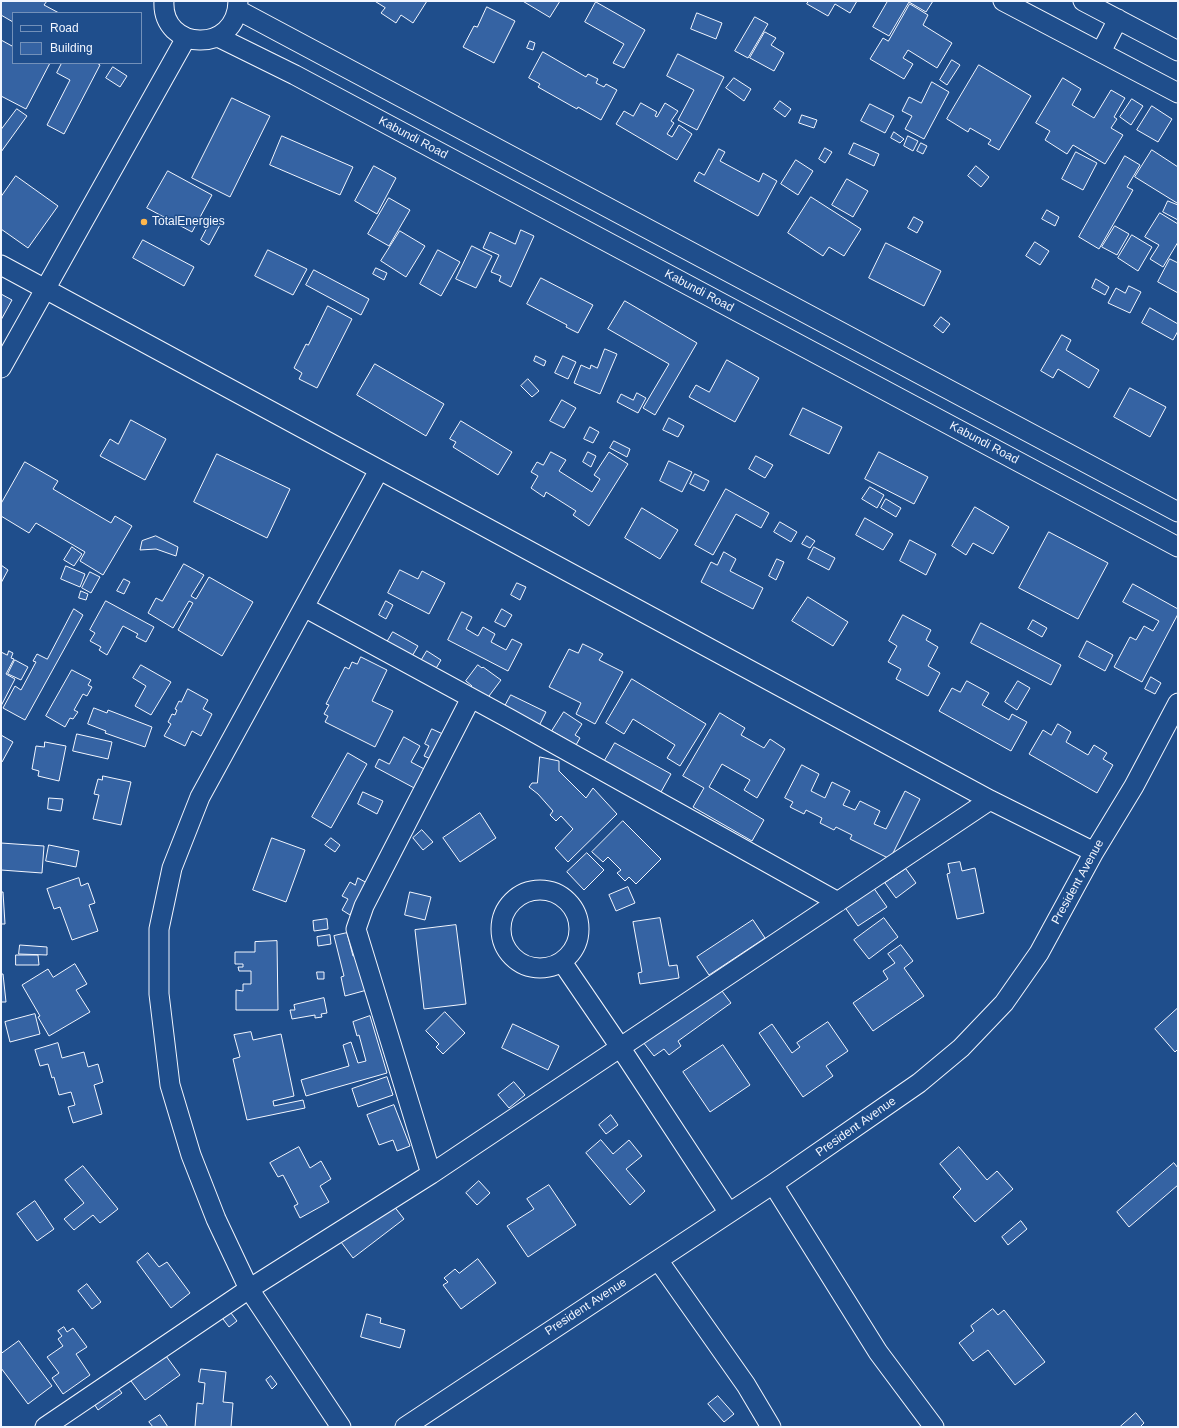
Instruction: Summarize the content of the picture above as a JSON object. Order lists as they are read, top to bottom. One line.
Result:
{"streets":{"street":["Kabundi Road","President Avenue"]},"places":["TotalEnergies"],"legend":["Road","Building"]}
